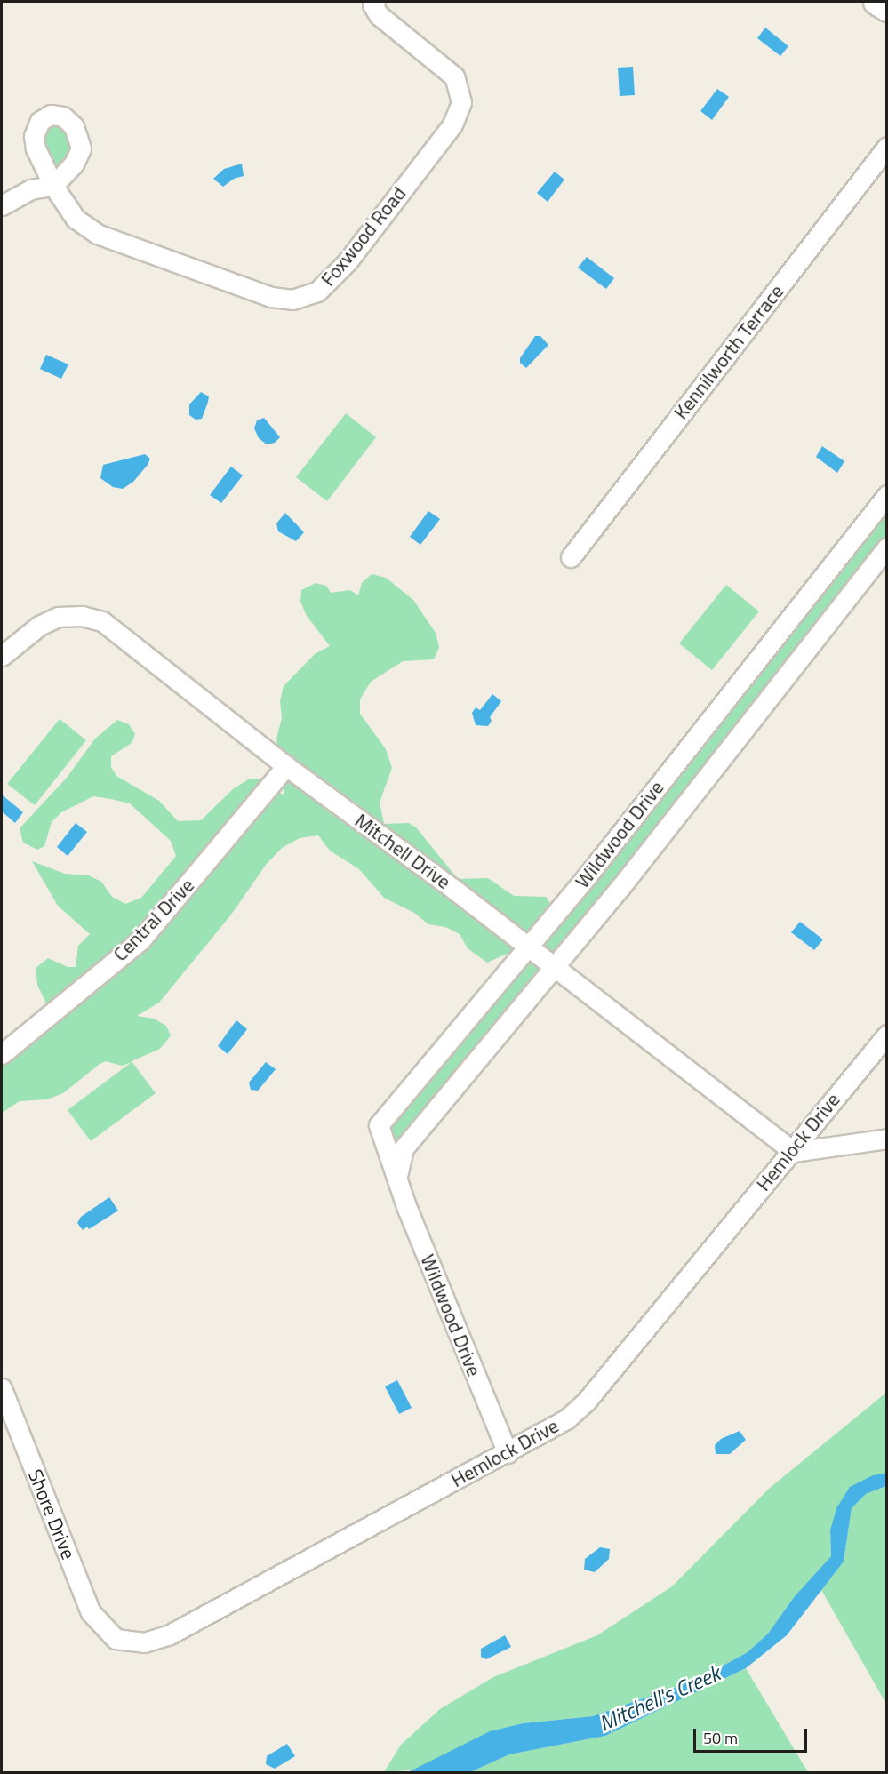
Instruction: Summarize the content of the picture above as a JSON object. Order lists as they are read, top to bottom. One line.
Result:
{"streets":{"street":["Foxwood Road","Kennilworth Terrace","Wildwood Drive","Mitchell Drive","Central Drive","Hemlock Drive","Shore Drive"]},"crossings":[["Wildwood Drive","Mitchell Drive"],["Wildwood Drive","Hemlock Drive"],["Mitchell Drive","Central Drive"],["Mitchell Drive","Hemlock Drive"],["Hemlock Drive","Shore Drive"]],"water":["Mitchell's Creek"],"scale_bar":"50 m"}
